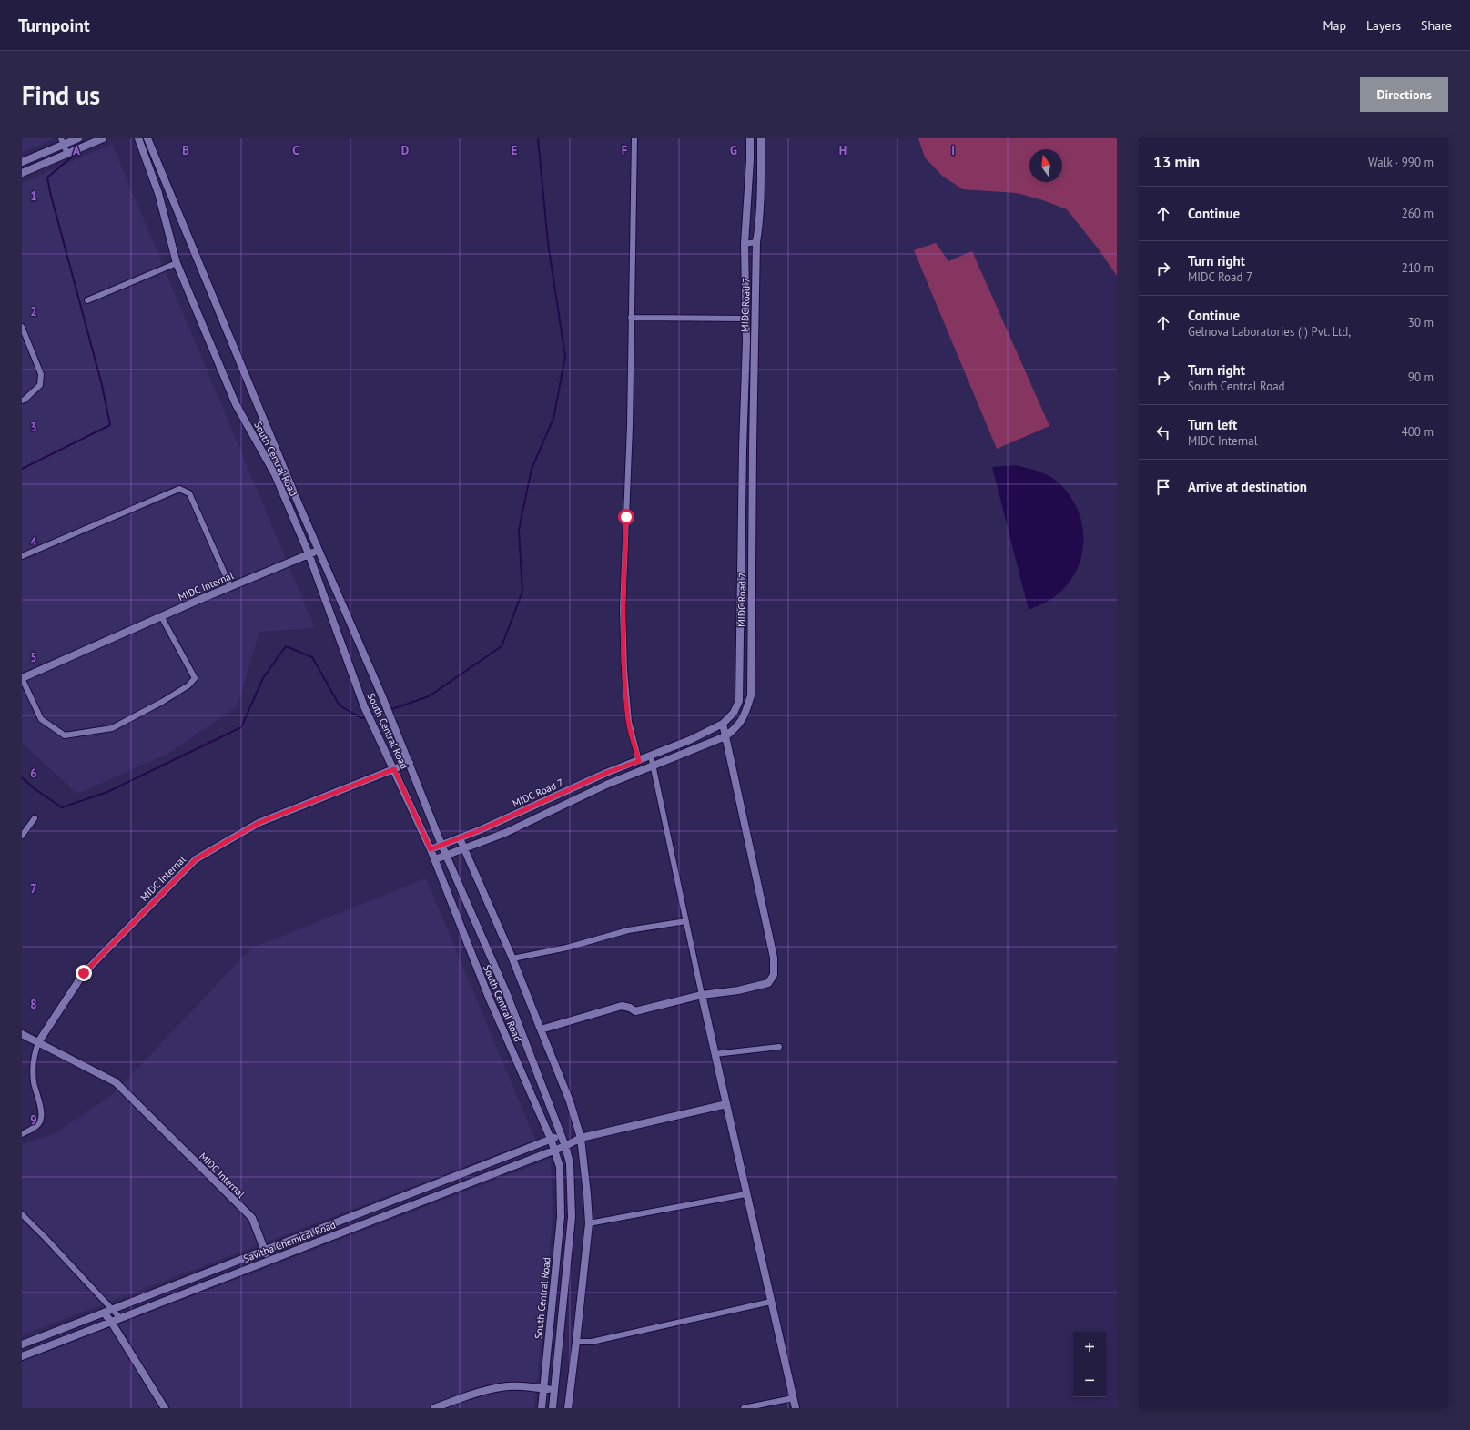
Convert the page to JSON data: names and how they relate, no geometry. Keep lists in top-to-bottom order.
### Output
{
  "streets": {
    "street": [
      "MIDC Road 7",
      "South Central Road",
      "MIDC Internal",
      "Savitha Chemical Road"
    ]
  },
  "crossings": [
    ["MIDC Road 7", "South Central Road"],
    ["South Central Road", "MIDC Internal"],
    ["South Central Road", "Savitha Chemical Road"],
    ["MIDC Internal", "Savitha Chemical Road"]
  ],
  "north": "top",
  "page": {
    "header": "Turnpoint",
    "nav": ["Map", "Layers", "Share"],
    "buttons": "Directions",
    "title": "Find us",
    "heading": ["13 min", "Walk · 990 m"],
    "list": [
      ["Continue", "260 m"],
      ["Turn right", "MIDC Road 7", "210 m"],
      ["Continue", "Gelnova Laboratories (I) Pvt. Ltd,", "30 m"],
      ["Turn right", "South Central Road", "90 m"],
      ["Turn left", "MIDC Internal", "400 m"],
      "Arrive at destination"
    ],
    "map_buttons": ["+", "−"]
  },
  "grid": {
    "columns": [
      "A",
      "B",
      "C",
      "D",
      "E",
      "F",
      "G",
      "H",
      "I"
    ],
    "rows": [
      "1",
      "2",
      "3",
      "4",
      "5",
      "6",
      "7",
      "8",
      "9"
    ]
  }
}
